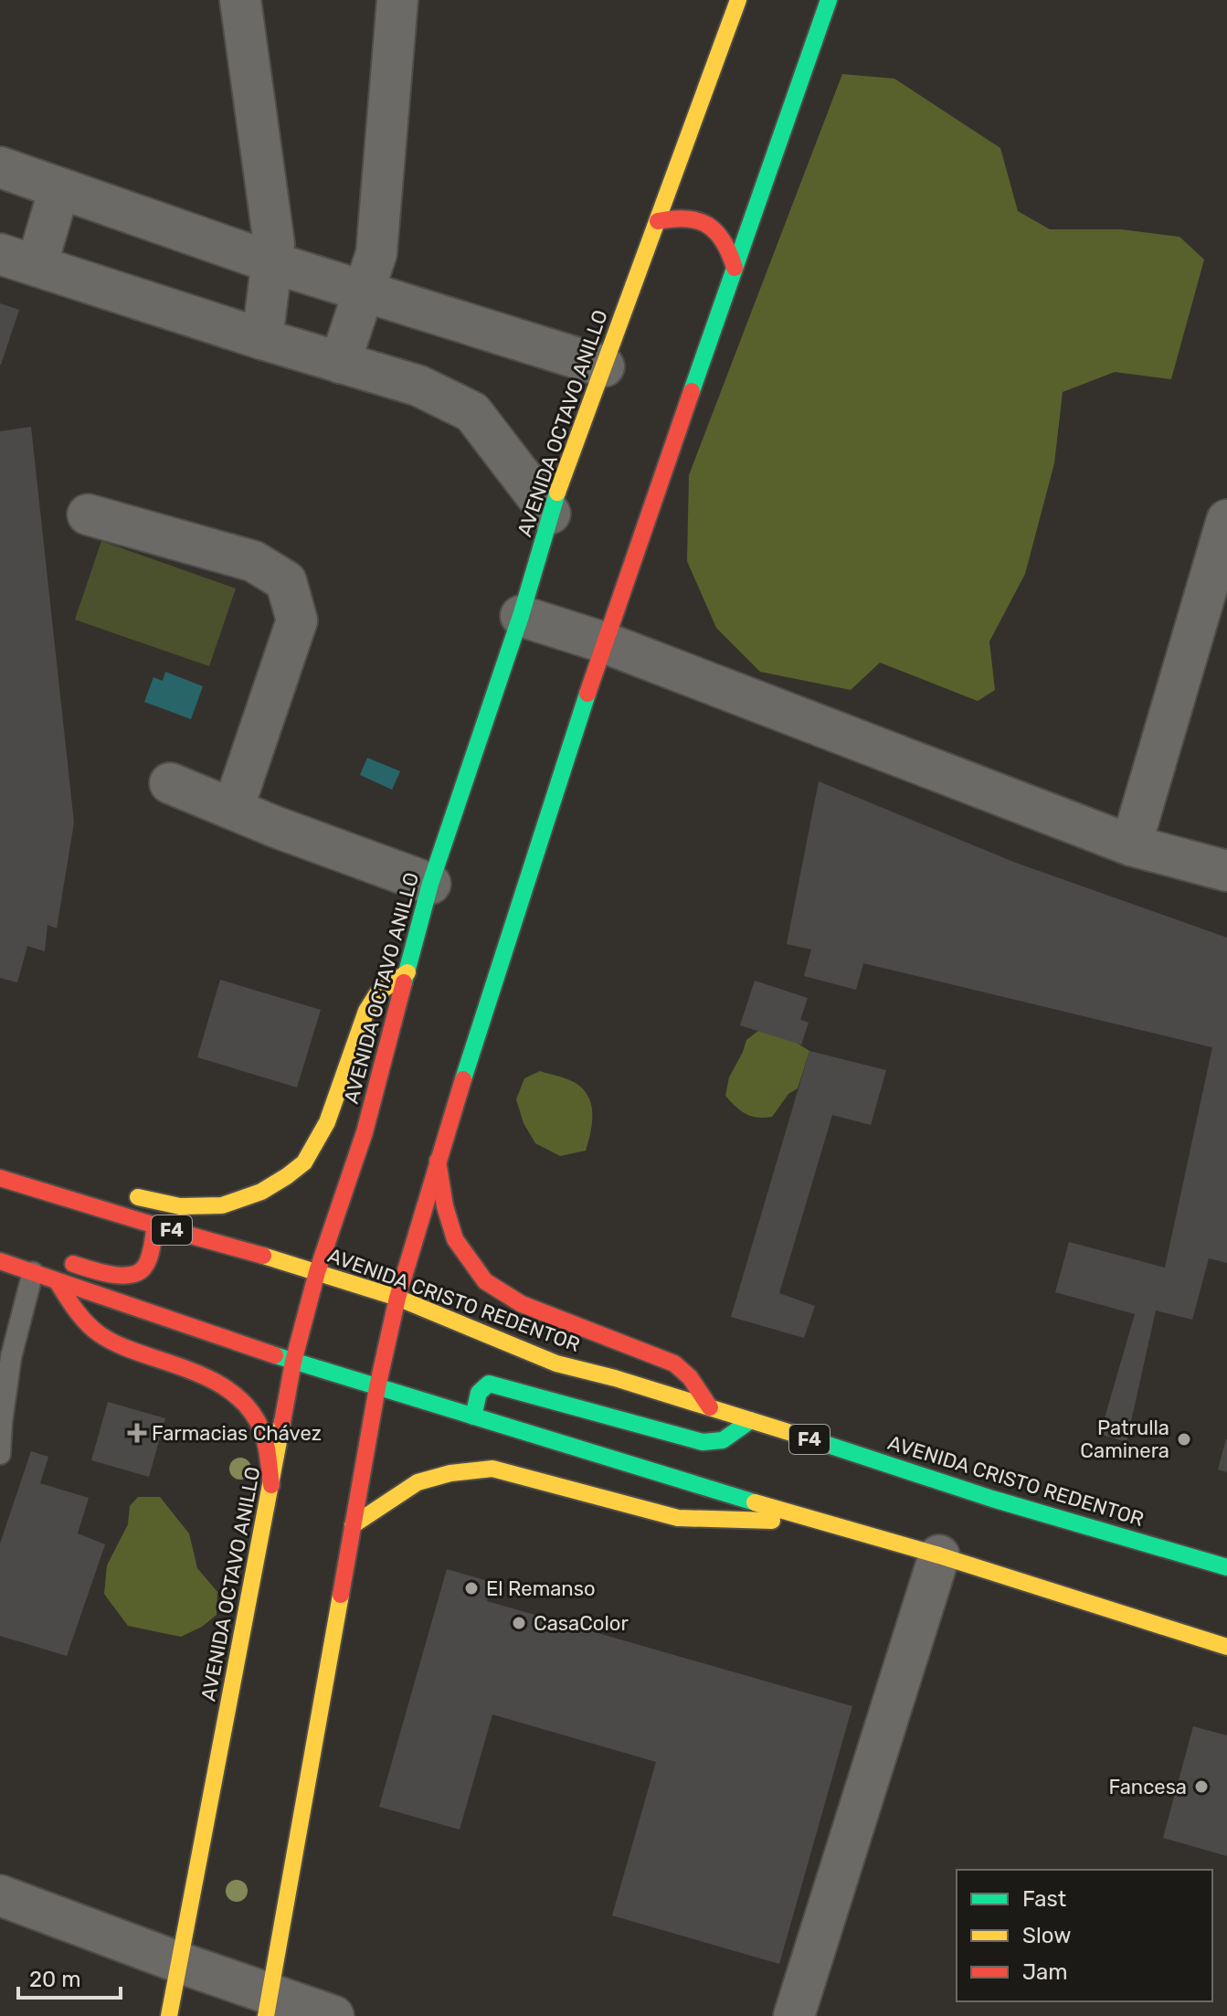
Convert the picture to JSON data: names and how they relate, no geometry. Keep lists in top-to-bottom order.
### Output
{
  "streets": {
    "main road": ["AVENIDA OCTAVO ANILLO", "F4", "AVENIDA CRISTO REDENTOR"]
  },
  "crossings": [
    ["AVENIDA OCTAVO ANILLO", "AVENIDA CRISTO REDENTOR"]
  ],
  "places": {
    "health": ["Farmacias Chávez"],
    "other": [
      "Patrulla Caminera",
      "El Remanso",
      "CasaColor",
      "Fancesa"
    ]
  },
  "legend": ["Fast", "Slow", "Jam"],
  "scale_bar": "20 m"
}
